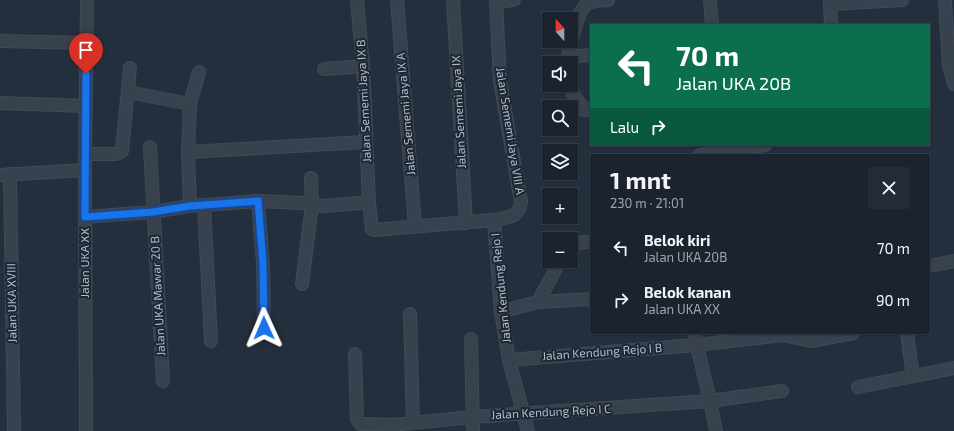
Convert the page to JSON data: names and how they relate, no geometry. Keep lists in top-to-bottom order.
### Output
{
  "streets": {
    "street": [
      "Jalan Sememi Jaya IX B",
      "Jalan Sememi Jaya IX",
      "Jalan Sememi Jaya IX A",
      "Jalan Sememi Jaya VIII A",
      "Jalan UKA XX",
      "Jalan Kendung Rejo I",
      "Jalan UKA Mawar 20 B",
      "Jalan UKA XVIII",
      "Jalan Kendung Rejo I B",
      "Jalan Kendung Rejo I C"
    ]
  },
  "crossings": [
    ["Jalan Sememi Jaya IX B", "Jalan Kendung Rejo I"],
    ["Jalan Sememi Jaya IX", "Jalan Kendung Rejo I"],
    ["Jalan Sememi Jaya IX A", "Jalan Kendung Rejo I"],
    ["Jalan Sememi Jaya VIII A", "Jalan Kendung Rejo I"],
    ["Jalan Kendung Rejo I", "Jalan Kendung Rejo I B"],
    ["Jalan Kendung Rejo I", "Jalan Kendung Rejo I C"]
  ],
  "north": "top",
  "page": {
    "map_buttons": ["+", "−"],
    "turn": ["70 m", "Jalan UKA 20B"],
    "then": "Lalu",
    "heading": ["1 mnt", "230 m · 21:01"],
    "list": [
      {
        "name": "Belok kiri",
        "note": "Jalan UKA 20B",
        "value": "70 m"
      },
      {
        "name": "Belok kanan",
        "note": "Jalan UKA XX",
        "value": "90 m"
      }
    ]
  }
}
